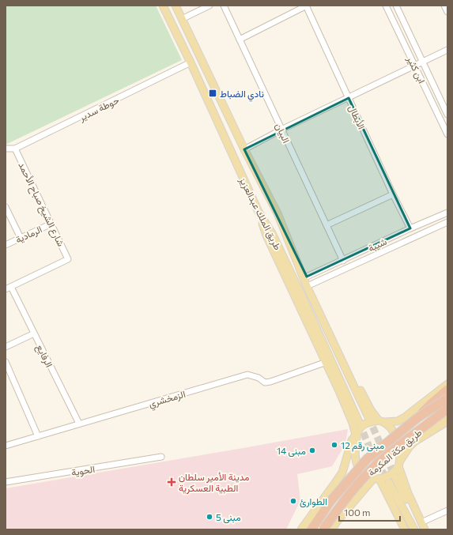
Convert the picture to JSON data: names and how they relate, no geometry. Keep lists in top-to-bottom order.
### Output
{
  "streets": {
    "highway": ["طريق مكة المكرمة"],
    "main road": ["طريق الملك عبدالعزيز"],
    "street": [
      "ابن كثير",
      "حوطة سدير",
      "الأبطال",
      "البيان",
      "شارع الشيخ صباح الأحمد",
      "الرمادية",
      "شيبة",
      "الرفايع",
      "الزمخشري",
      "الحوية"
    ]
  },
  "crossings": [
    ["حوطة سدير", "شارع الشيخ صباح الأحمد"],
    ["حوطة سدير", "طريق الملك عبدالعزيز"],
    ["الأبطال", "شيبة"],
    ["البيان", "شيبة"],
    ["شارع الشيخ صباح الأحمد", "الرمادية"],
    ["شارع الشيخ صباح الأحمد", "الرفايع"],
    ["الرفايع", "الزمخشري"]
  ],
  "places": {
    "transit": ["نادي الضباط"],
    "other": [
      "مبنى رقم 12",
      "مبنى 14",
      "الطوارئ",
      "مبنى 5"
    ],
    "health": ["مدينة الأمير سلطان الطبية العسكرية"]
  },
  "scale_bar": "100 m"
}
